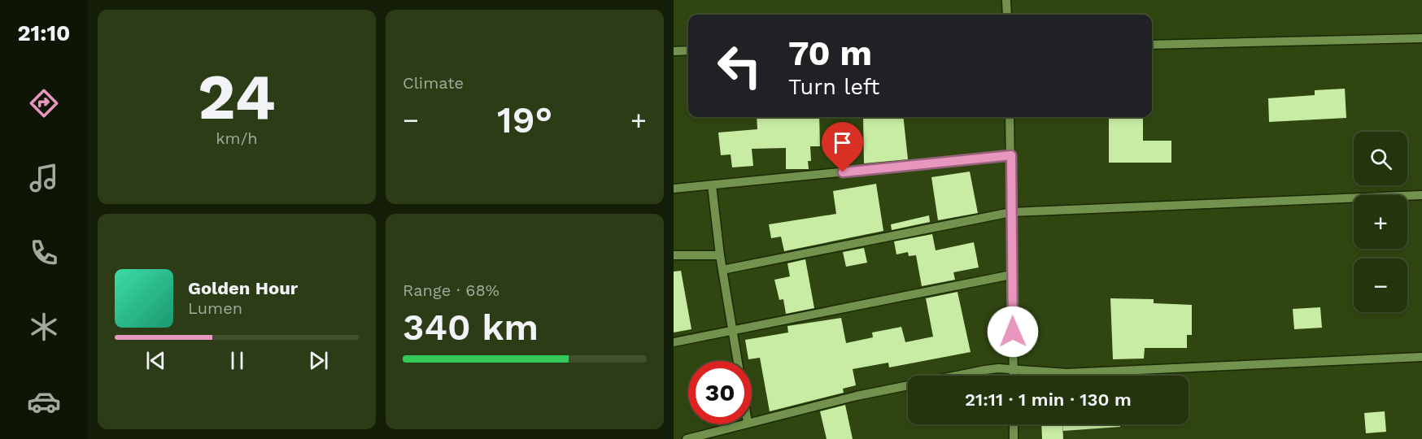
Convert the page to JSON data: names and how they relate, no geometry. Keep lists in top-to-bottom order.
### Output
{
  "page": {
    "tabs": "21:10",
    "tile": [
      ["24", "km/h"],
      "Climate",
      ["Range · 68%", "340 km"]
    ],
    "turn": ["70 m", "Turn left"],
    "heat": ["−", "19°", "+"],
    "map_buttons": ["+", "−"],
    "song": ["Golden Hour", "Lumen"],
    "limit": "30",
    "trip": "21:11 · 1 min · 130 m"
  }
}
